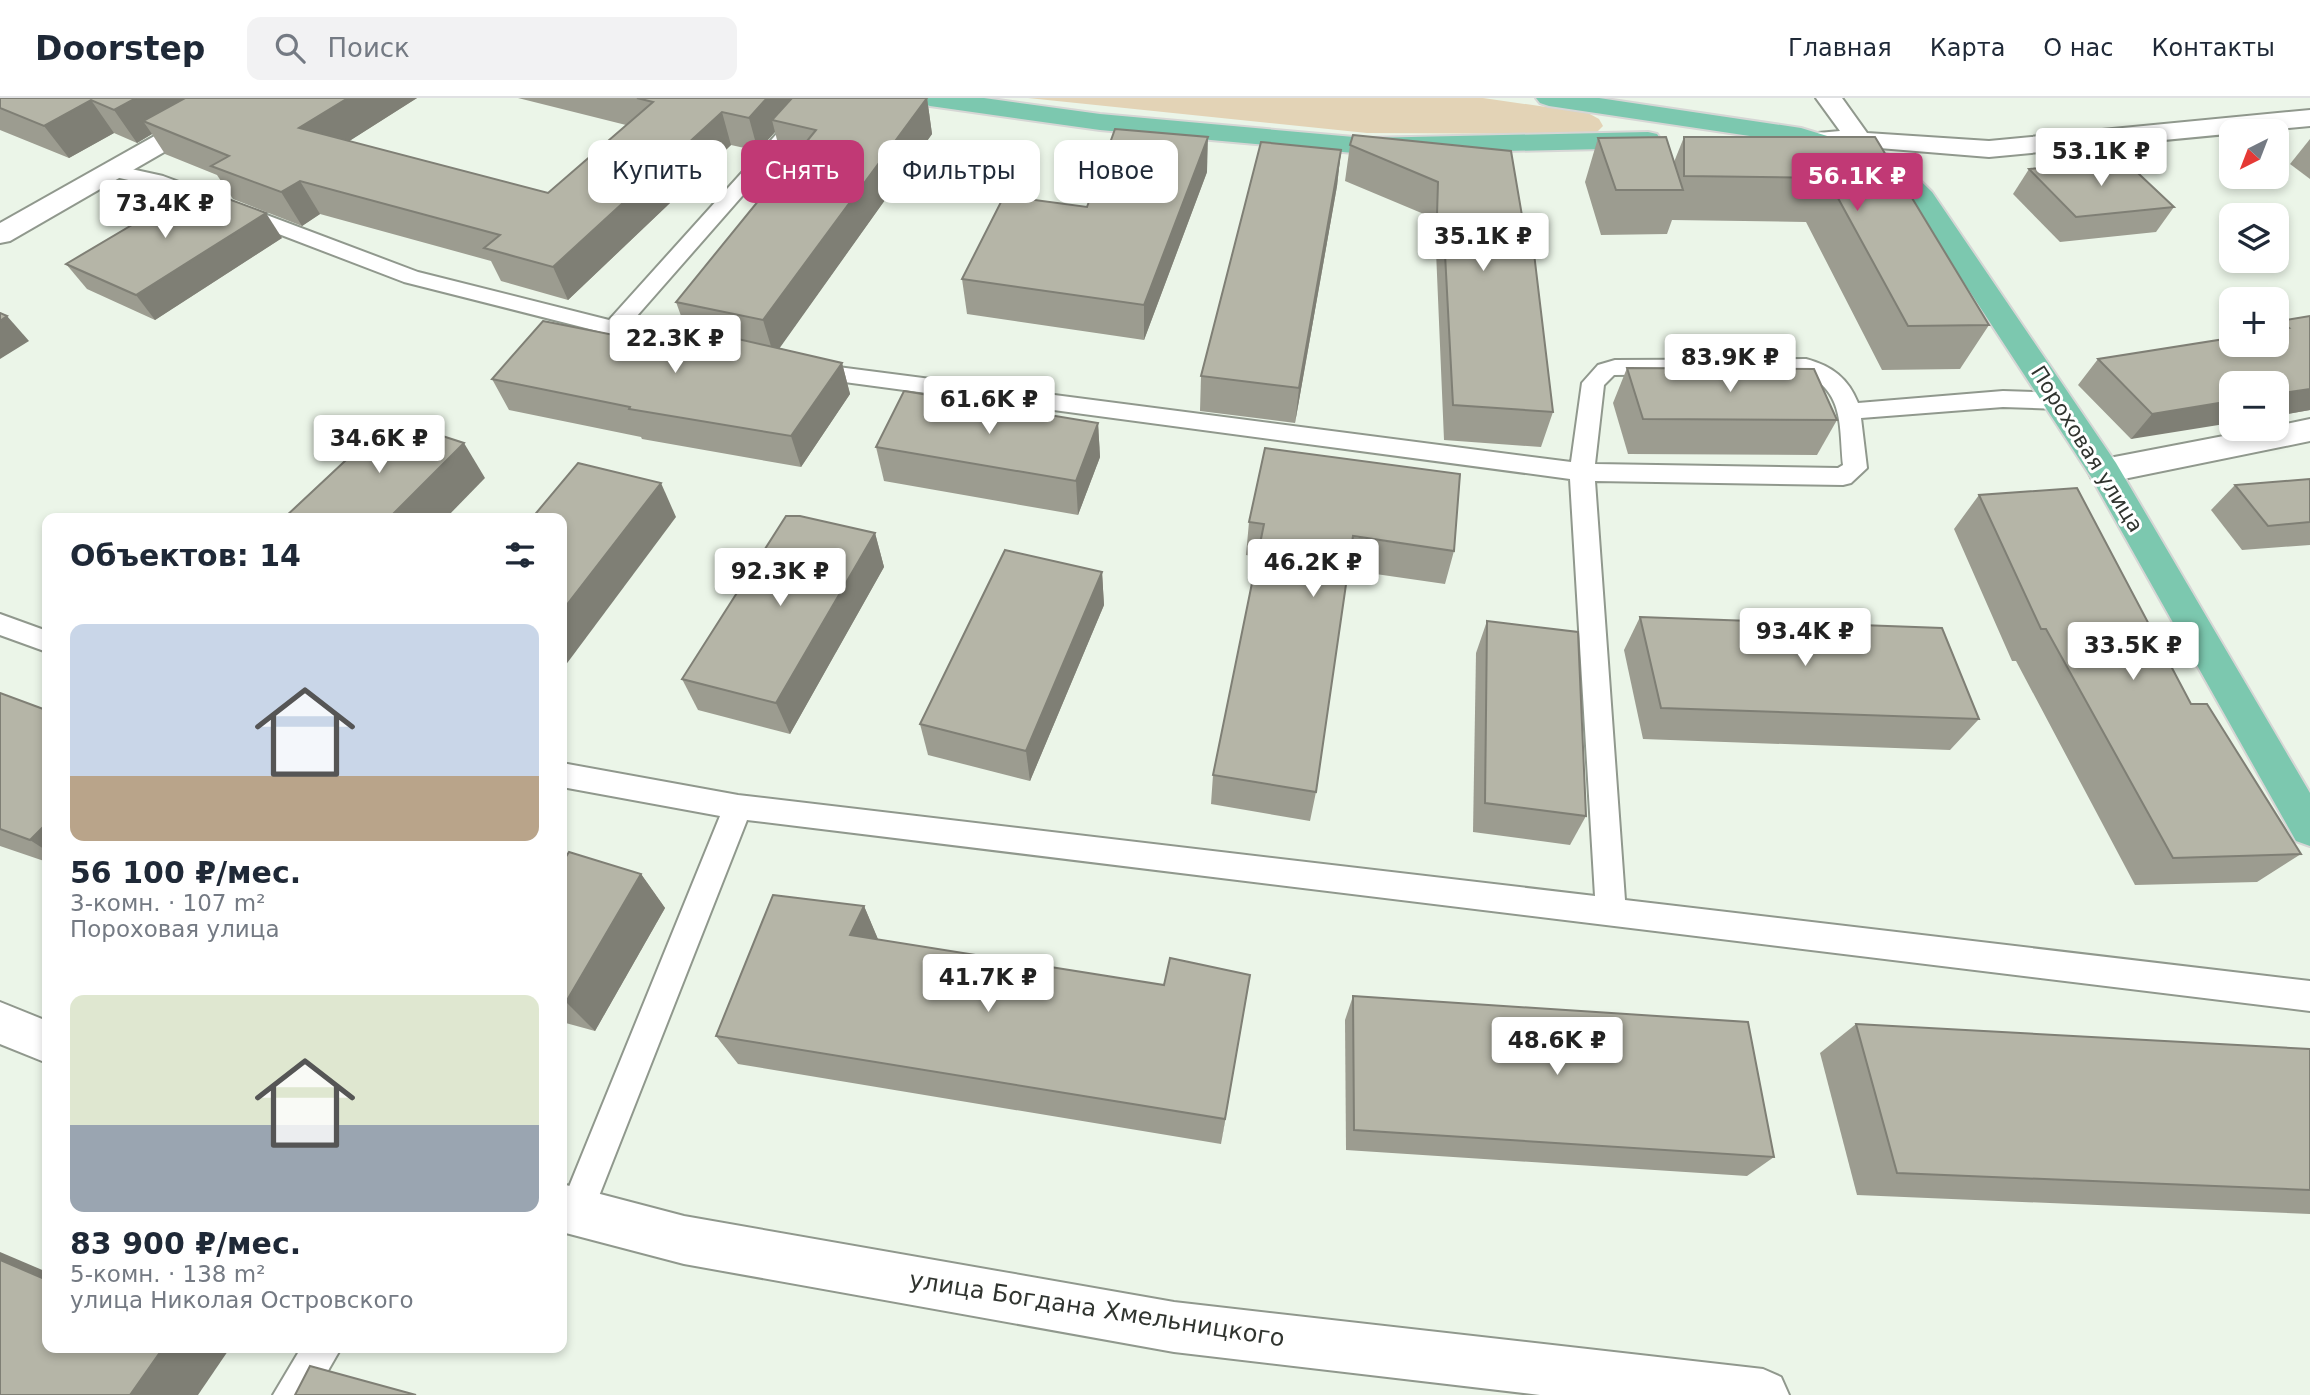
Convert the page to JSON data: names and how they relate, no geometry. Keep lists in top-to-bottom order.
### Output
{
  "streets": {
    "main road": ["Пороховая улица", "улица Богдана Хмельницкого"]
  },
  "north": "bottom left",
  "page": {
    "header": "Doorstep",
    "search": "Поиск",
    "nav": [
      "Главная",
      "Карта",
      "О нас",
      "Контакты"
    ],
    "map_buttons": ["+", "−"],
    "price": [
      "53.1K ₽",
      "56.1K ₽",
      "73.4K ₽",
      "35.1K ₽",
      "22.3K ₽",
      "83.9K ₽",
      "61.6K ₽",
      "34.6K ₽",
      "46.2K ₽",
      "92.3K ₽",
      "93.4K ₽",
      "33.5K ₽",
      "41.7K ₽",
      "48.6K ₽"
    ],
    "chip": [
      "Купить",
      "Снять",
      "Фильтры",
      "Новое"
    ],
    "heading": "Объектов: 14",
    "list": [
      {
        "name": "56 100 ₽/мес.",
        "note": "3-комн. · 107 m² · Пороховая улица"
      },
      {
        "name": "83 900 ₽/мес.",
        "note": "5-комн. · 138 m² · улица Николая Островского"
      }
    ]
  }
}
